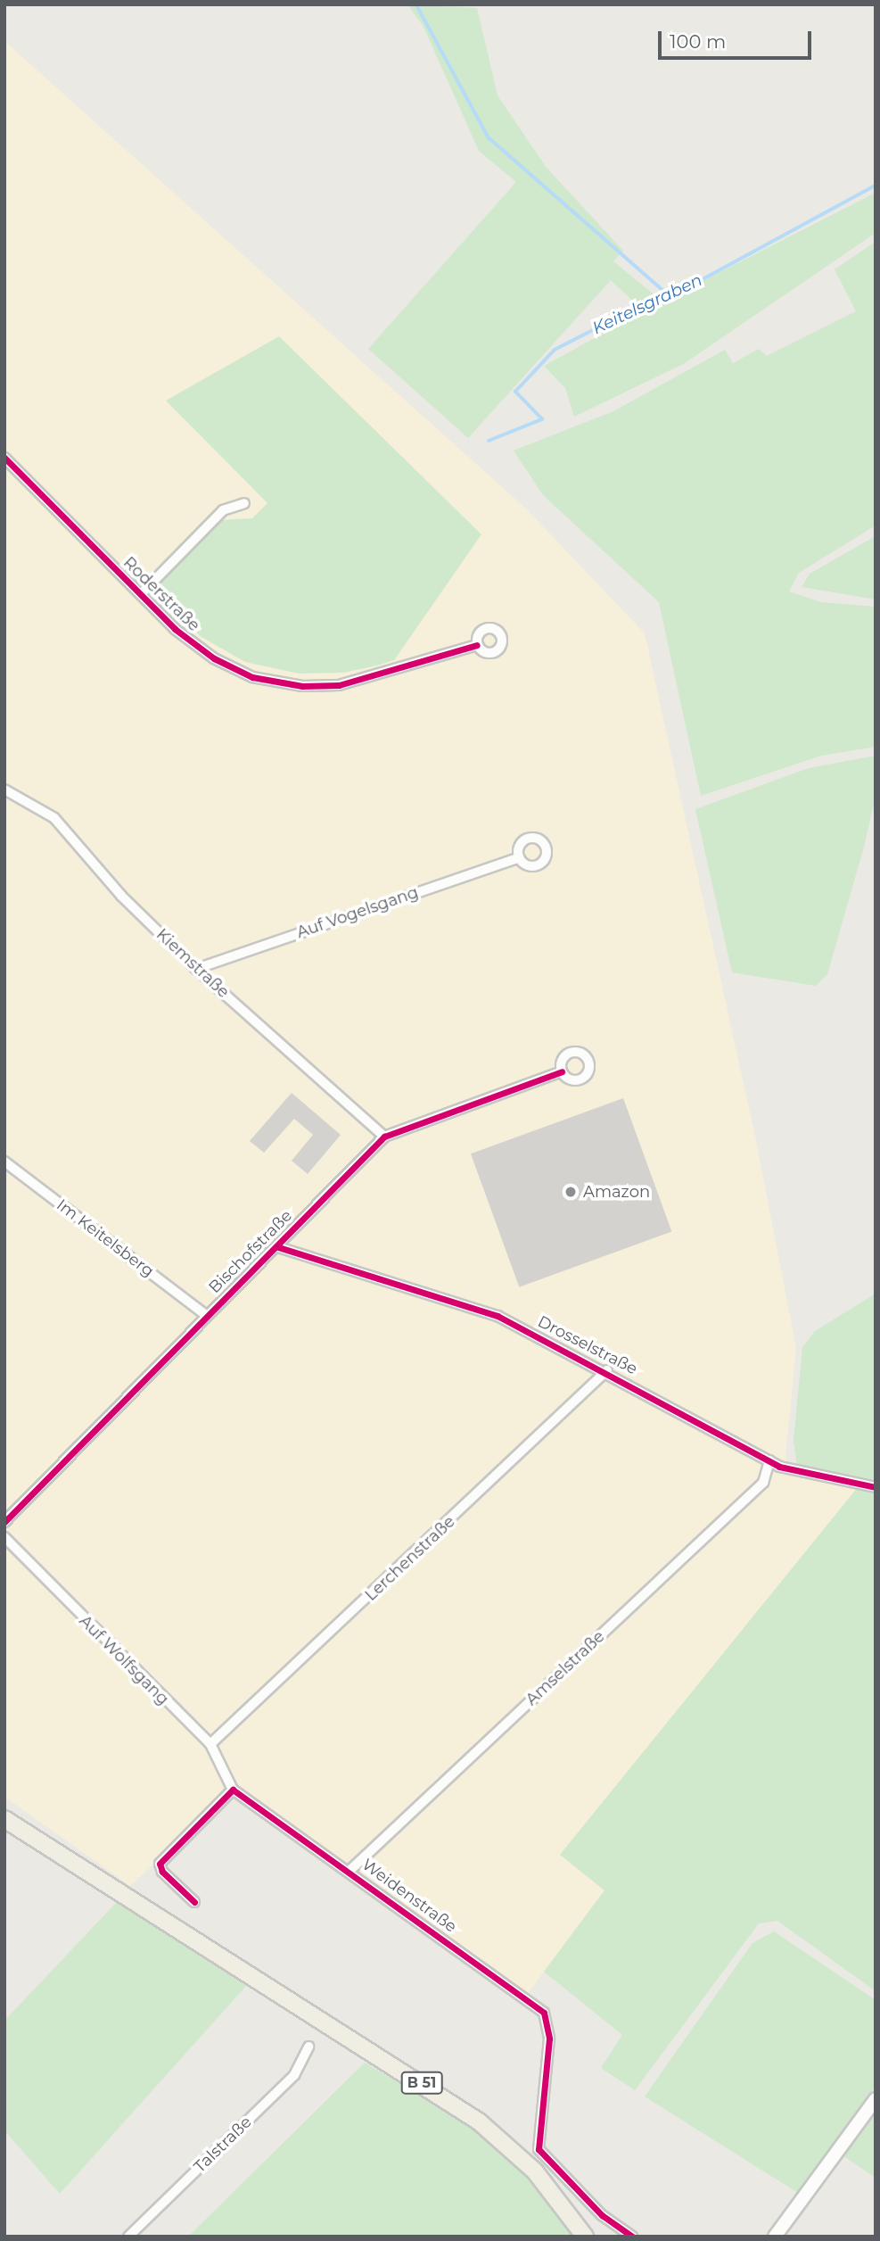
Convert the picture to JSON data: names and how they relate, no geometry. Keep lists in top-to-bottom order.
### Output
{
  "streets": {
    "highway": ["B 51"],
    "street": [
      "Roderstraße",
      "Auf Vogelsgang",
      "Kiemstraße",
      "Im Keitelsberg",
      "Bischofstraße",
      "Drosselstraße",
      "Lerchenstraße",
      "Auf Wolfsgang",
      "Amselstraße",
      "Weidenstraße",
      "Talstraße"
    ]
  },
  "crossings": [
    ["Auf Vogelsgang", "Kiemstraße"],
    ["Kiemstraße", "Bischofstraße"],
    ["Im Keitelsberg", "Bischofstraße"],
    ["Bischofstraße", "Drosselstraße"],
    ["Drosselstraße", "Lerchenstraße"],
    ["Drosselstraße", "Amselstraße"],
    ["Lerchenstraße", "Auf Wolfsgang"],
    ["Auf Wolfsgang", "Weidenstraße"],
    ["Amselstraße", "Weidenstraße"]
  ],
  "water": ["Keitelsgraben"],
  "places": ["Amazon"],
  "scale_bar": "100 m"
}
